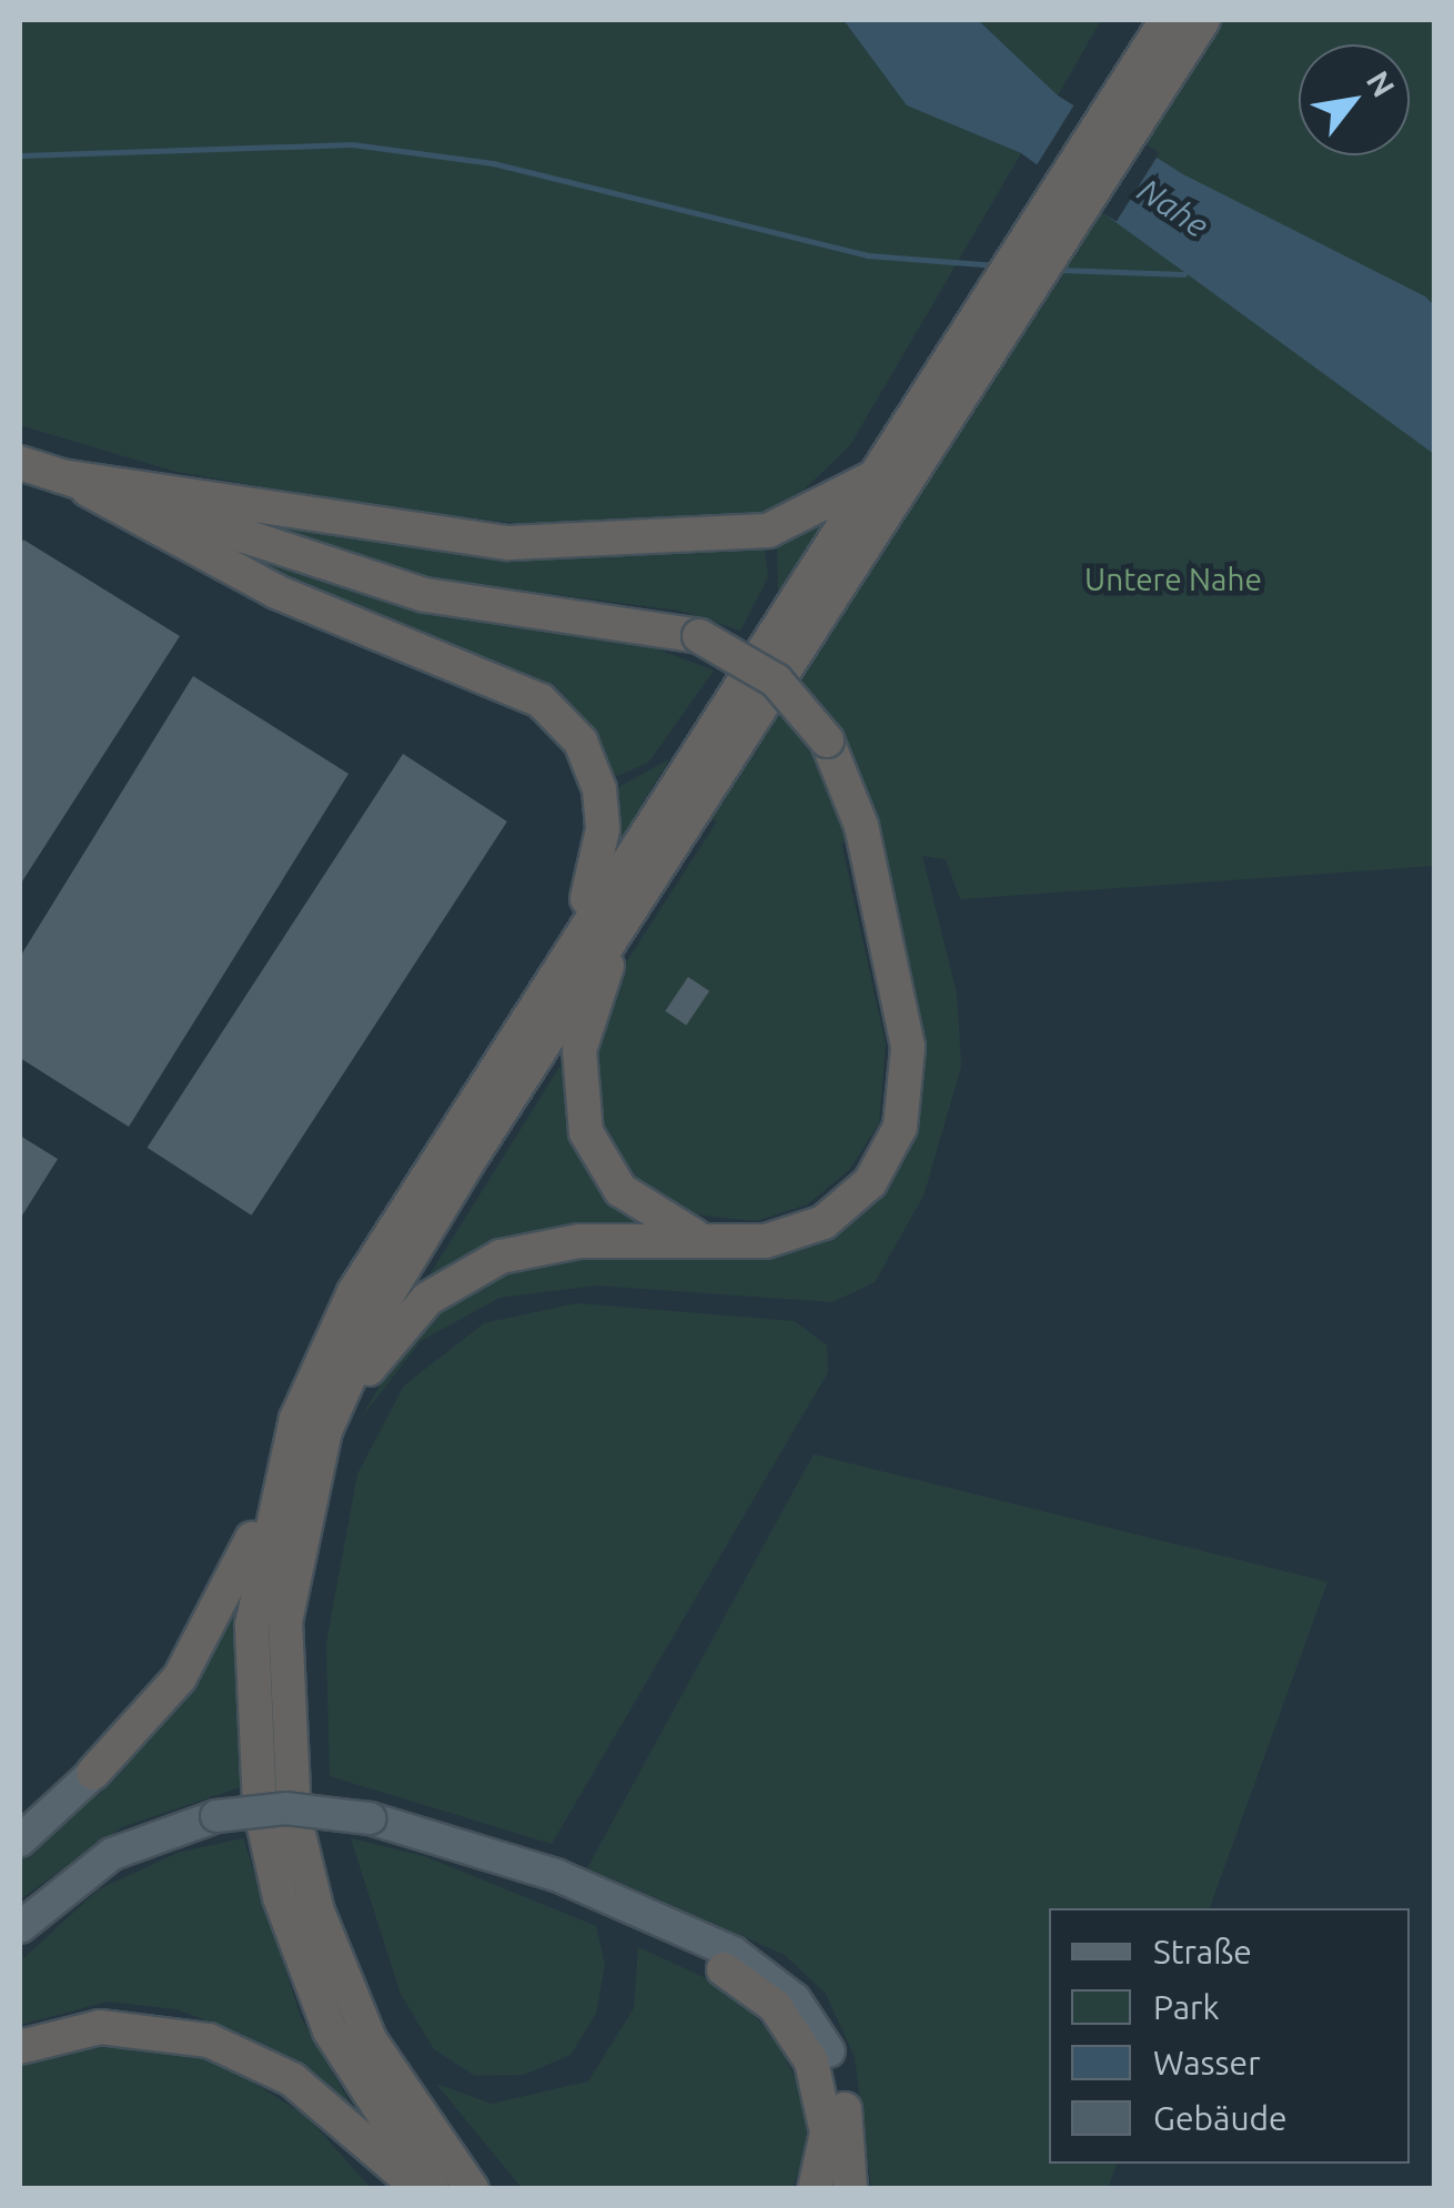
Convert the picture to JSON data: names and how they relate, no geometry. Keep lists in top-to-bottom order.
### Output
{
  "water": ["Nahe"],
  "parks": ["Untere Nahe"],
  "legend": [
    "Straße",
    "Park",
    "Wasser",
    "Gebäude"
  ],
  "north": "top right"
}
